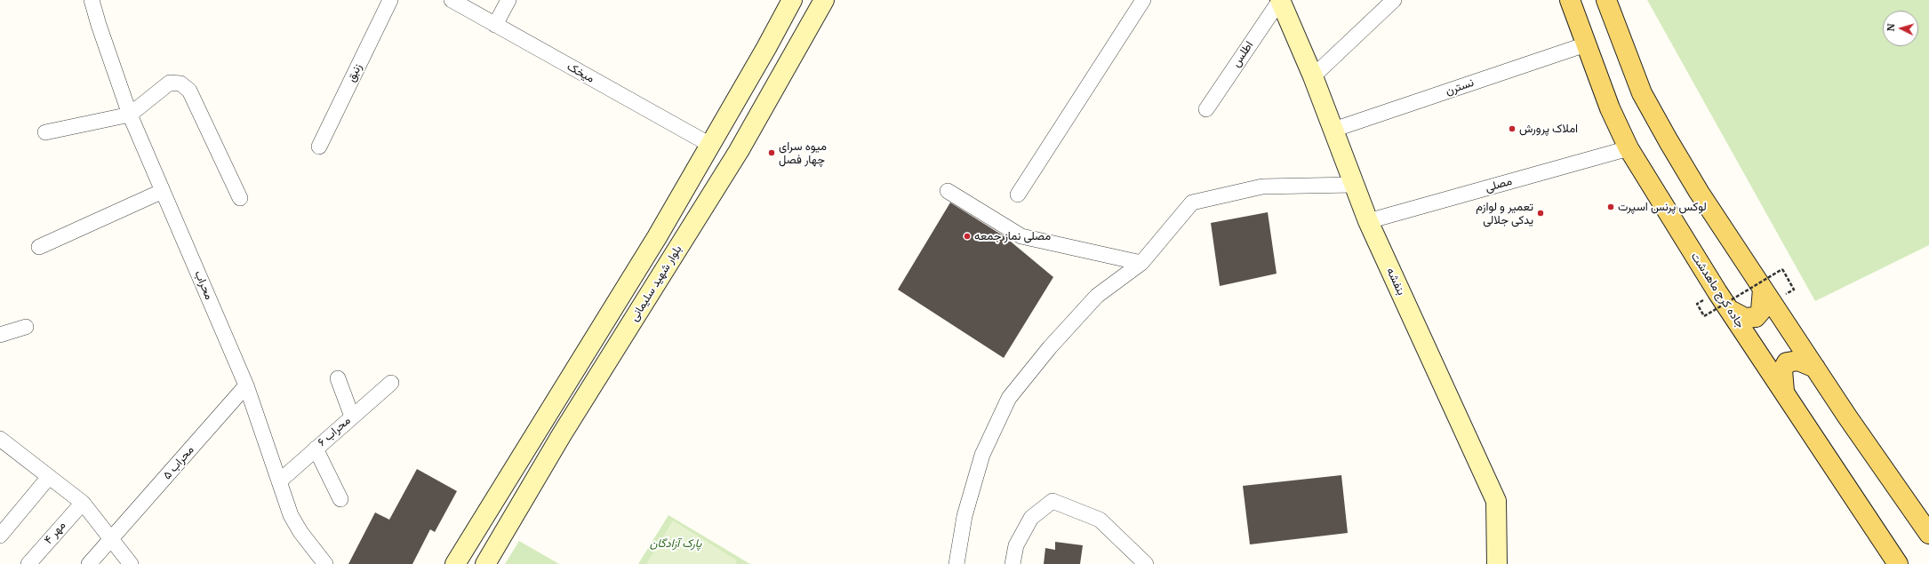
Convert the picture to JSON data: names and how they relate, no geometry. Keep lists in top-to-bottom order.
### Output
{
  "streets": {
    "main road": ["بنفشه", "بلوار شهید سلیمانی", "جاده کرج ماهدشت"],
    "street": [
      "اطلس",
      "زنبق",
      "میخک",
      "نسترن",
      "مصلی",
      "محراب",
      "محراب ۶",
      "محراب ۵",
      "مهر ۴"
    ]
  },
  "crossings": [
    ["اطلس", "بنفشه"],
    ["میخک", "بلوار شهید سلیمانی"],
    ["نسترن", "بنفشه"],
    ["نسترن", "جاده کرج ماهدشت"],
    ["مصلی", "بنفشه"],
    ["مصلی", "جاده کرج ماهدشت"],
    ["محراب", "محراب ۶"],
    ["محراب", "محراب ۵"]
  ],
  "parks": ["پارک آزادگان"],
  "places": [
    "املاک پرورش",
    "میوه سرای چهار فصل",
    "لوکس پرنس اسپرت",
    "تعمیر و لوازم یدکی جلالی",
    "مصلی نماز جمعه"
  ],
  "north": "left"
}
